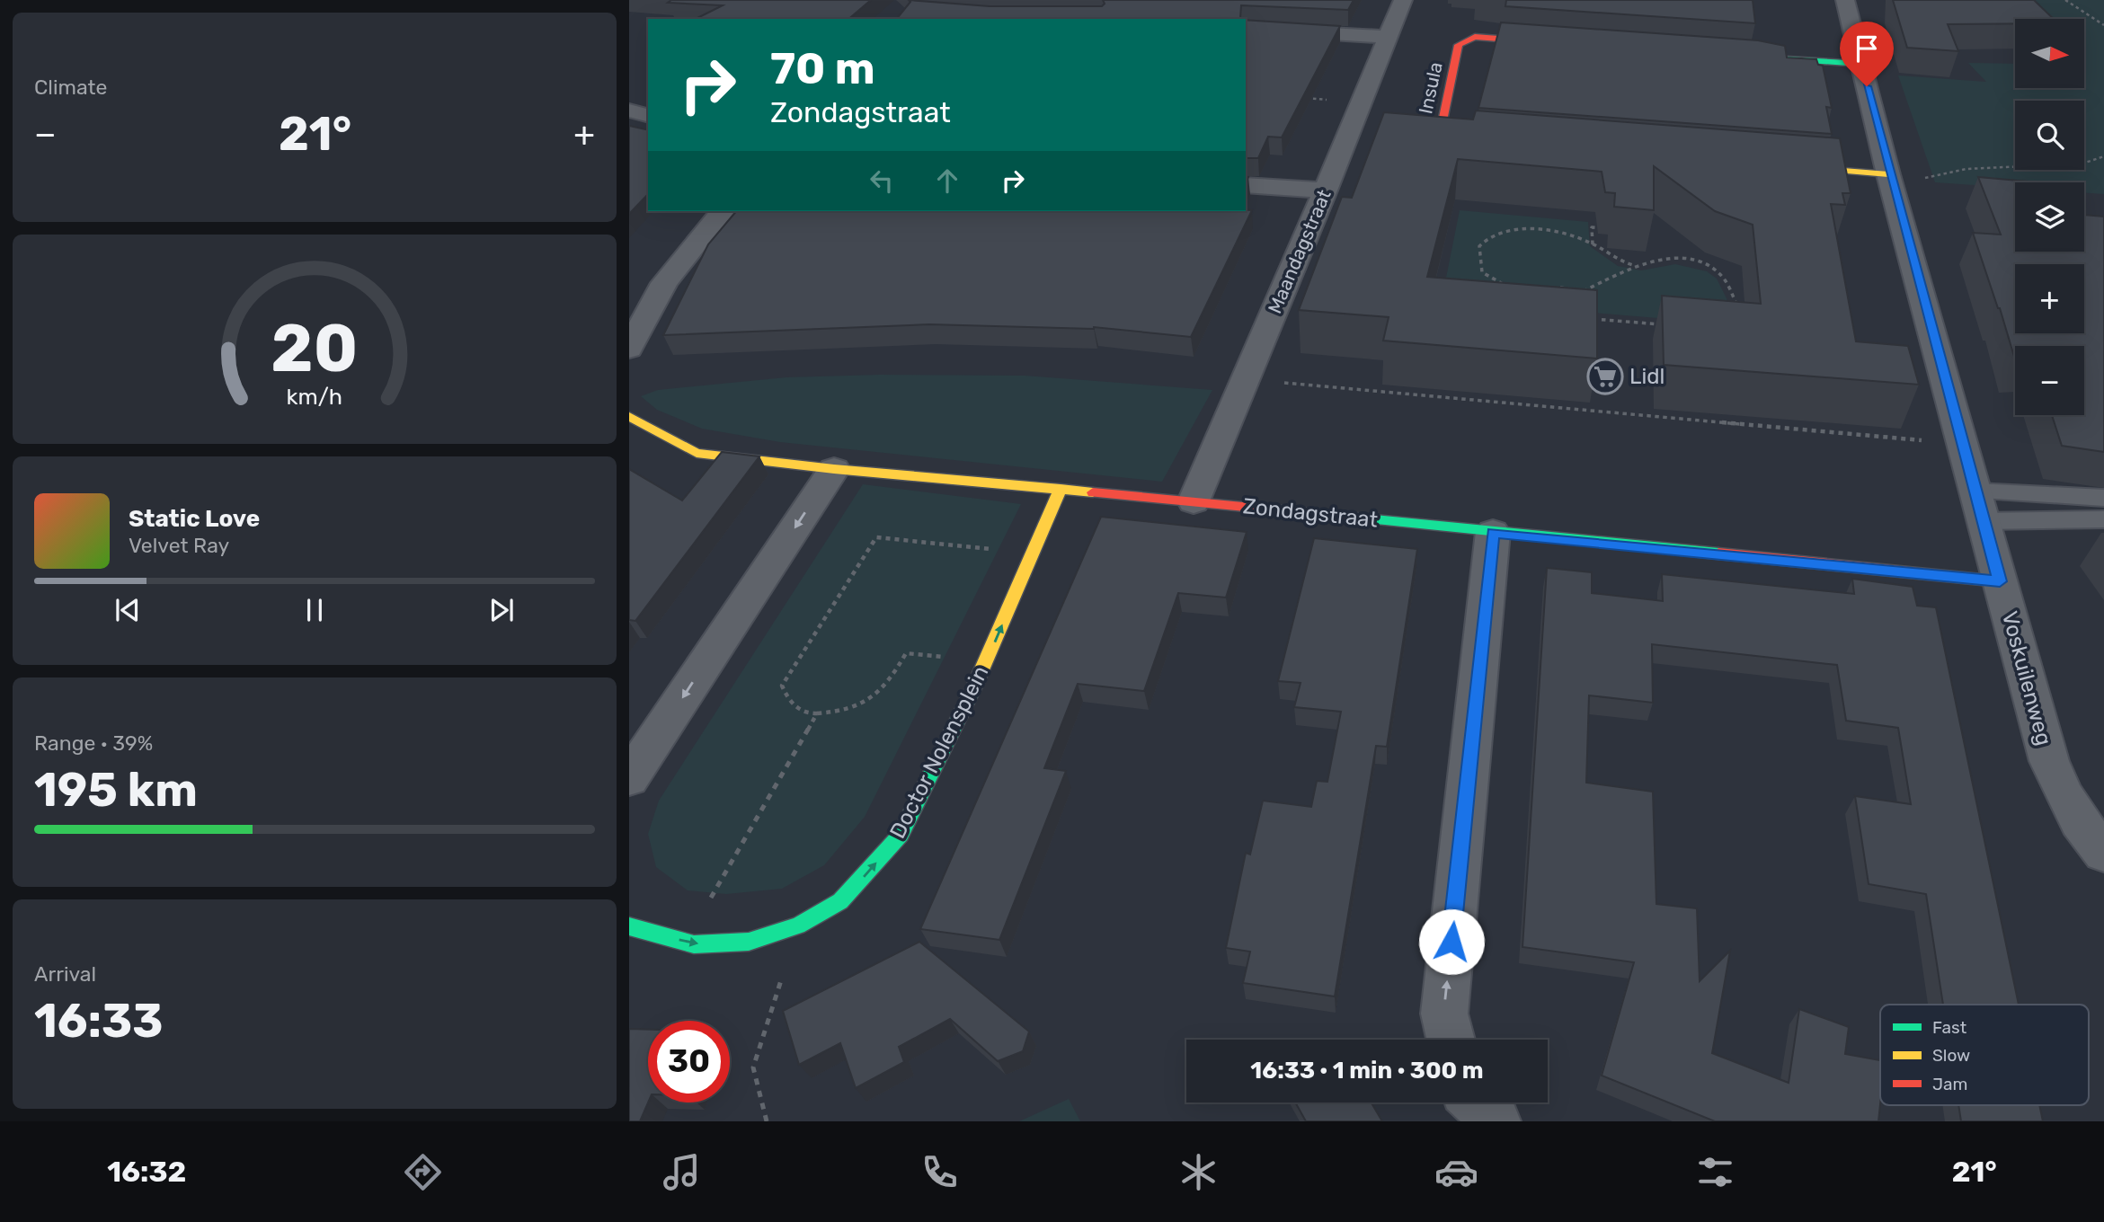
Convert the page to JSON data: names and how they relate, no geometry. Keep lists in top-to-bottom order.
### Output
{
  "streets": {
    "street": [
      "Insula",
      "Maandagstraat",
      "Zondagstraat",
      "Voskuilenweg",
      "Doctor Nolensplein"
    ]
  },
  "crossings": [
    ["Maandagstraat", "Zondagstraat"],
    ["Zondagstraat", "Voskuilenweg"],
    ["Zondagstraat", "Doctor Nolensplein"]
  ],
  "one_way": ["Doctor Nolensplein"],
  "places": {
    "supermarket": ["Lidl"]
  },
  "legend": ["Fast", "Slow", "Jam"],
  "north": "right",
  "page": {
    "tile": [
      "Climate",
      ["Range · 39%", "195 km"],
      ["Arrival", "16:33"]
    ],
    "map_buttons": ["+", "−"],
    "turn": ["70 m", "Zondagstraat"],
    "heat": ["−", "21°", "+"],
    "song": ["Static Love", "Velvet Ray"],
    "limit": "30",
    "trip": "16:33 · 1 min · 300 m",
    "tabs": ["16:32", "21°"],
    "gauge": ["20", "km/h"]
  }
}
